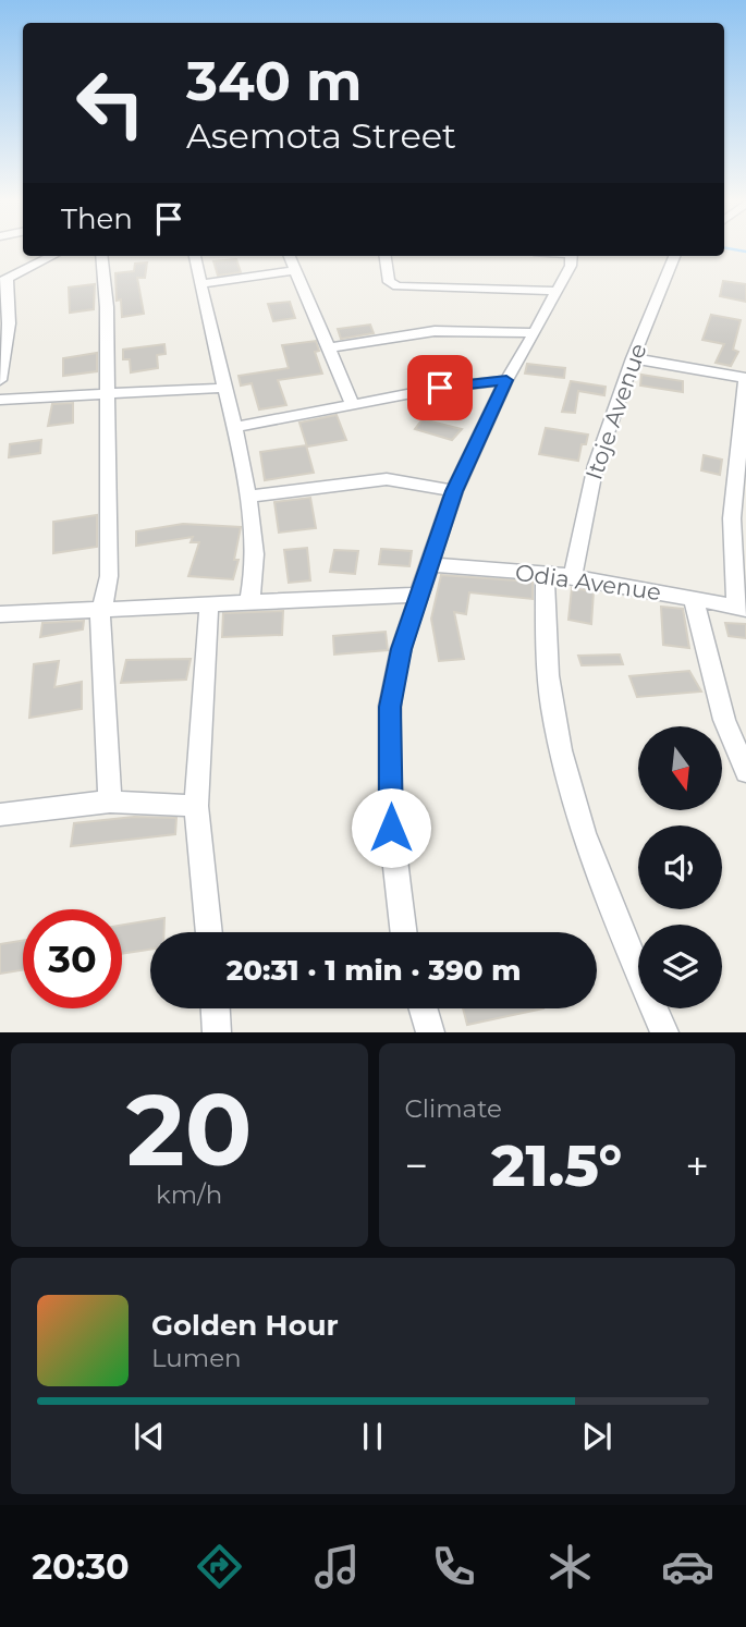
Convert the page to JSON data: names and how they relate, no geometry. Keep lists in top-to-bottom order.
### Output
{
  "streets": {
    "street": ["Itoje Avenue", "Odia Avenue"]
  },
  "crossings": [
    ["Itoje Avenue", "Odia Avenue"]
  ],
  "north": "bottom",
  "page": {
    "turn": ["340 m", "Asemota Street"],
    "then": "Then",
    "limit": "30",
    "trip": "20:31 · 1 min · 390 m",
    "tile": [
      ["20", "km/h"],
      "Climate"
    ],
    "heat": ["−", "21.5°", "+"],
    "song": ["Golden Hour", "Lumen"],
    "tabs": "20:30"
  }
}
